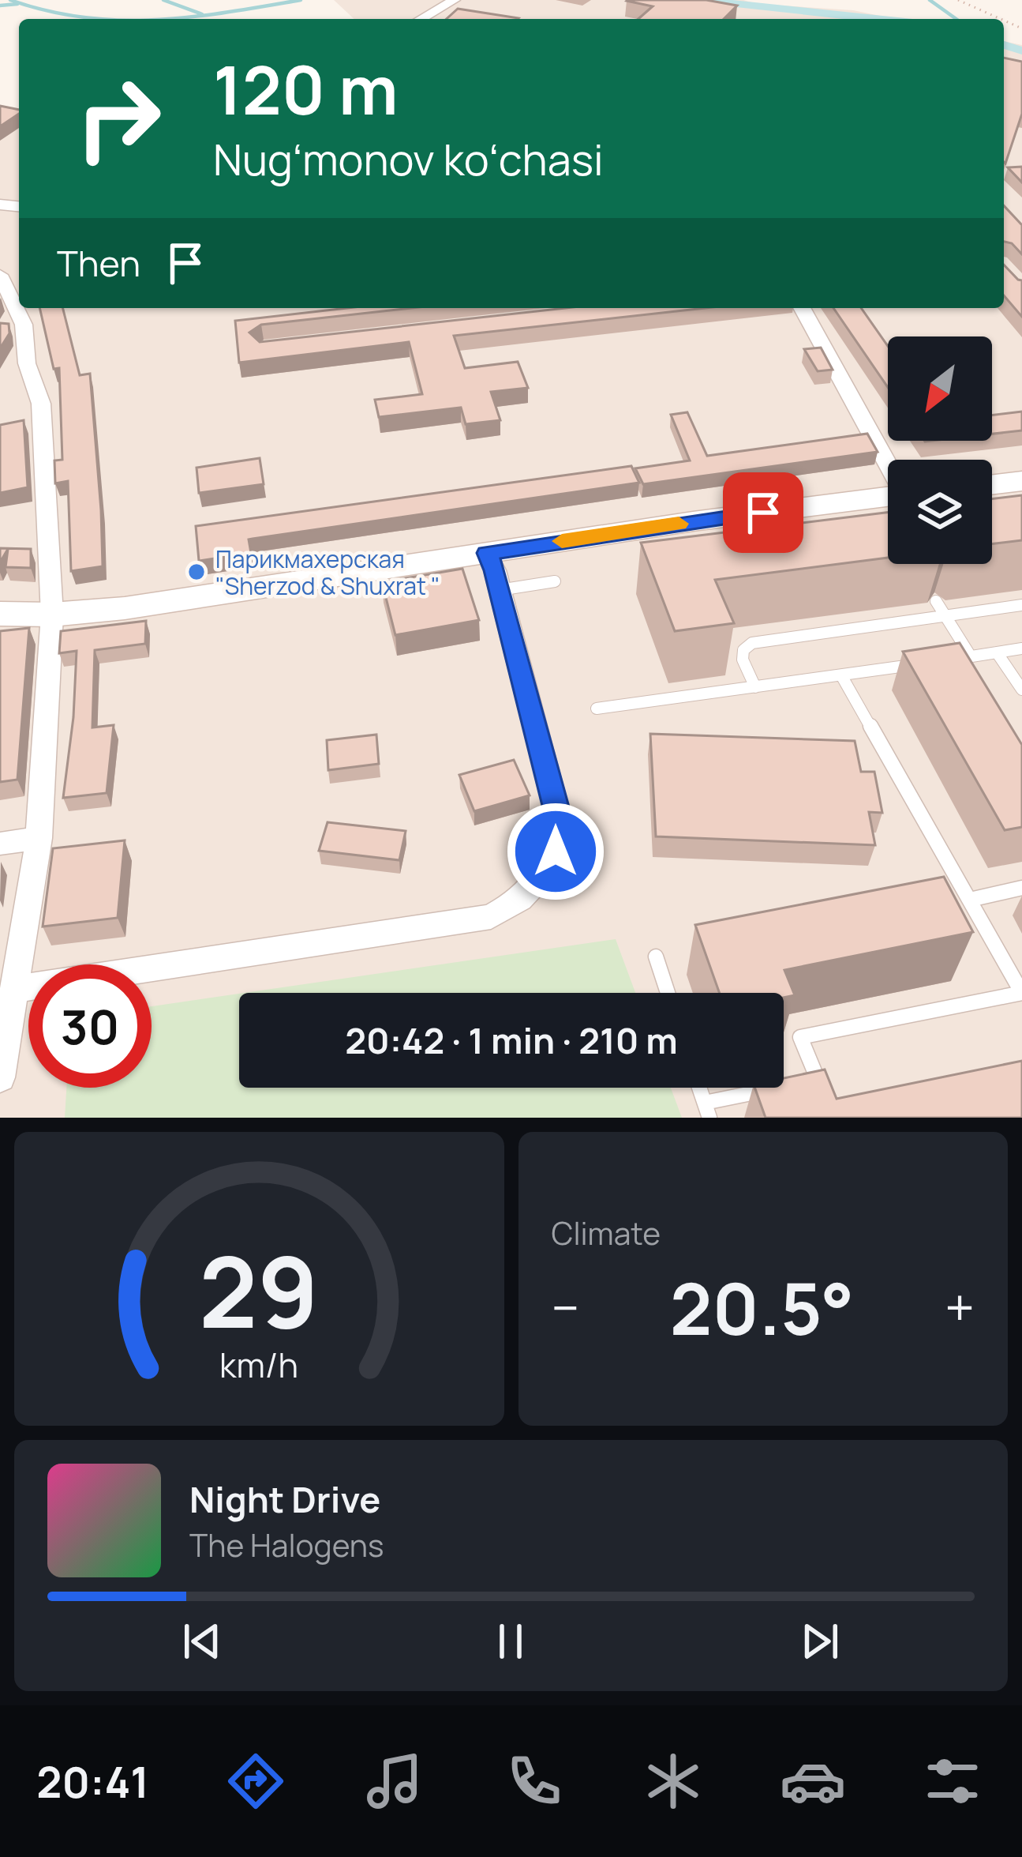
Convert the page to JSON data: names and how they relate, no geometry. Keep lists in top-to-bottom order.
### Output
{
  "places": ["Парикмахерская \"Sherzod & Shuxrat \""],
  "north": "bottom left",
  "page": {
    "turn": ["120 m", "Nugʻmonov koʻchasi"],
    "then": "Then",
    "limit": "30",
    "trip": "20:42 · 1 min · 210 m",
    "tile": "Climate",
    "heat": ["−", "20.5°", "+"],
    "song": ["Night Drive", "The Halogens"],
    "tabs": "20:41",
    "gauge": ["29", "km/h"]
  }
}
